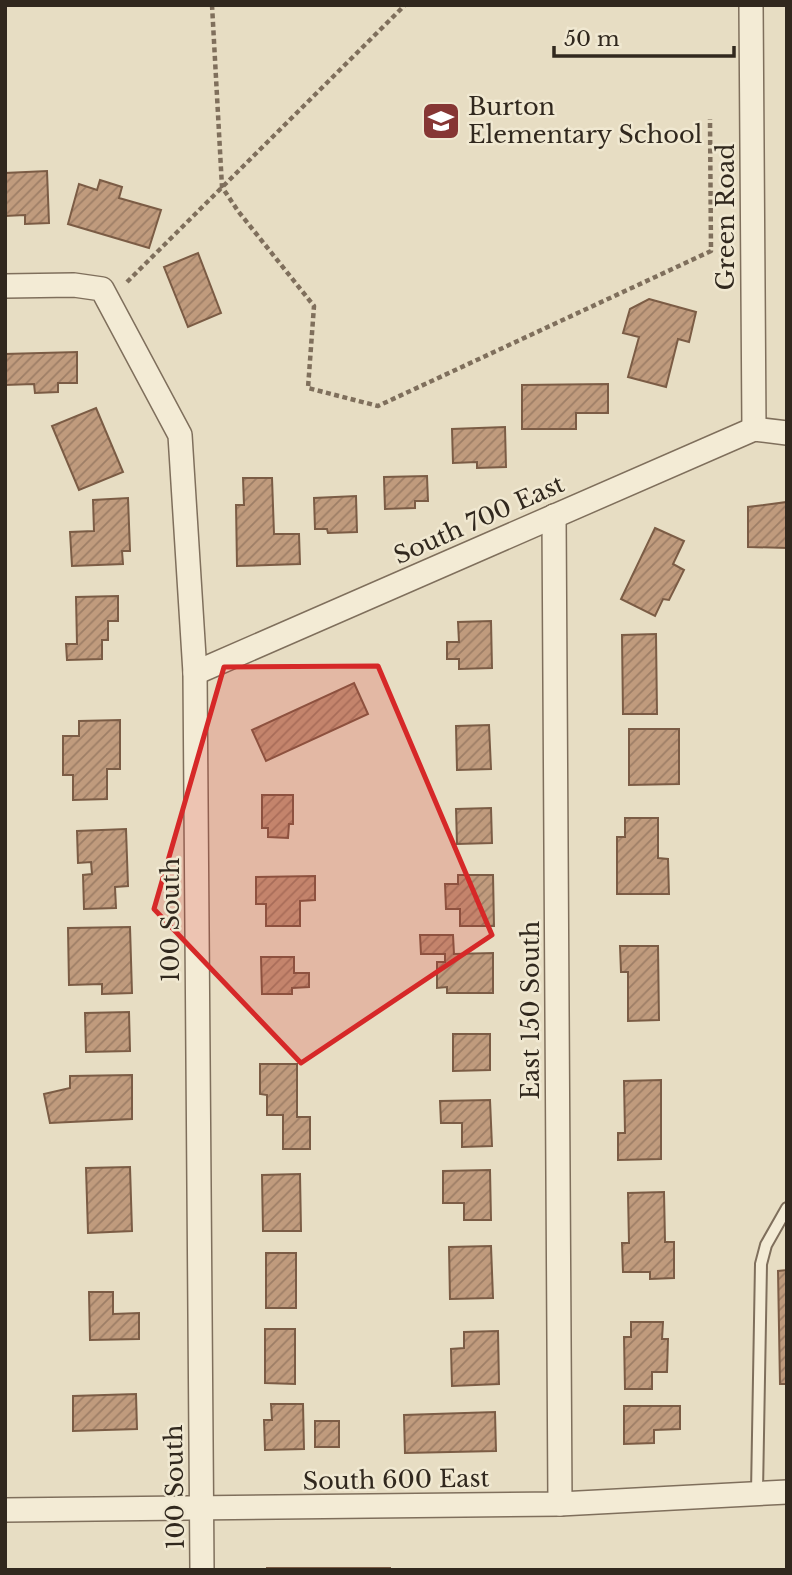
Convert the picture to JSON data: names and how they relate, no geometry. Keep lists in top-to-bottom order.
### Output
{
  "streets": {
    "street": [
      "Green Road",
      "South 700 East",
      "100 South",
      "East 150 South",
      "South 600 East"
    ]
  },
  "crossings": [
    ["Green Road", "South 700 East"],
    ["South 700 East", "100 South"],
    ["South 700 East", "East 150 South"],
    ["100 South", "South 600 East"],
    ["East 150 South", "South 600 East"]
  ],
  "places": {
    "school or university": ["Burton Elementary School"]
  },
  "scale_bar": "50 m"
}
